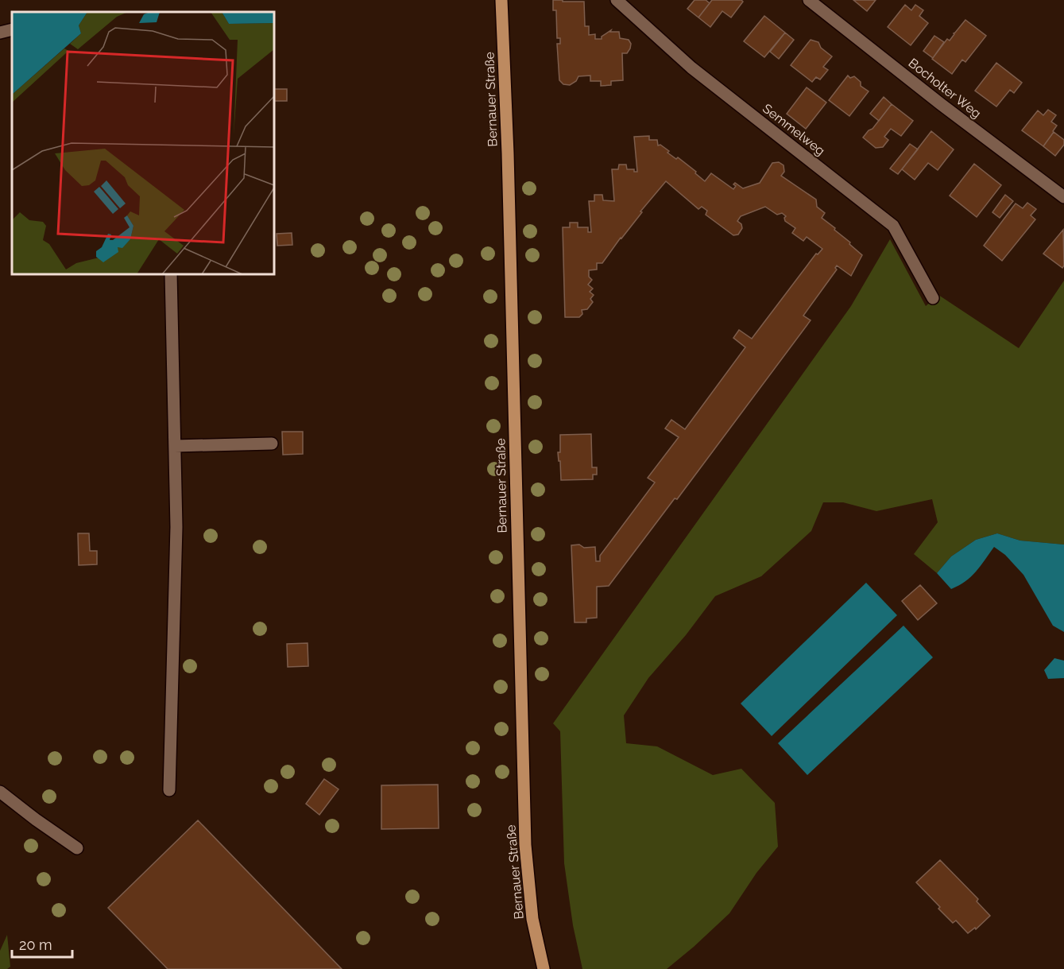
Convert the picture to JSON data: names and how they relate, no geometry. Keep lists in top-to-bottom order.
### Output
{
  "streets": {
    "main road": ["Bernauer Straße"],
    "street": ["Bocholter Weg", "Semmelweg"]
  },
  "scale_bar": "20 m"
}
